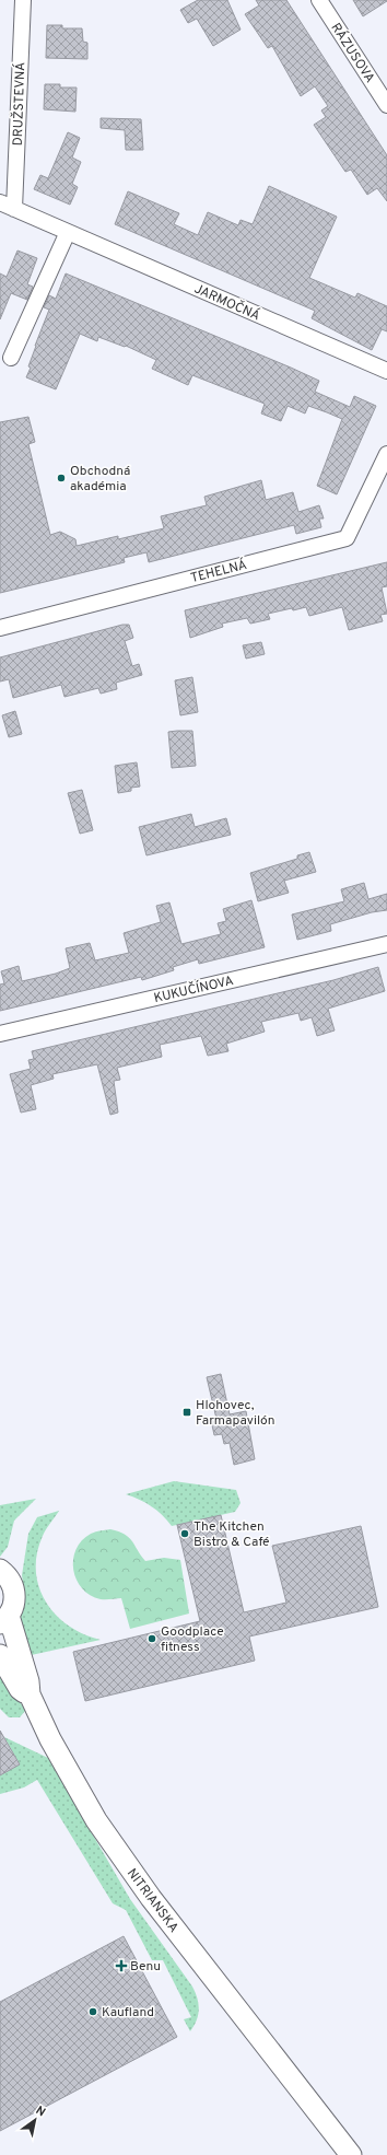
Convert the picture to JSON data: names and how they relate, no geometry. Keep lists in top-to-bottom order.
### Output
{
  "streets": {
    "main road": ["NITRIANSKA"],
    "street": [
      "RÁZUSOVA",
      "DRUŽSTEVNÁ",
      "JARMOČNÁ",
      "TEHELNÁ",
      "KUKUČÍNOVA"
    ]
  },
  "crossings": [
    ["DRUŽSTEVNÁ", "JARMOČNÁ"]
  ],
  "places": {
    "other": [
      "Obchodná akadémia",
      "The Kitchen Bistro & Café",
      "Goodplace fitness",
      "Kaufland"
    ],
    "transit": ["Hlohovec, Farmapavilón"],
    "health": ["Benu"]
  },
  "north": "top right"
}
